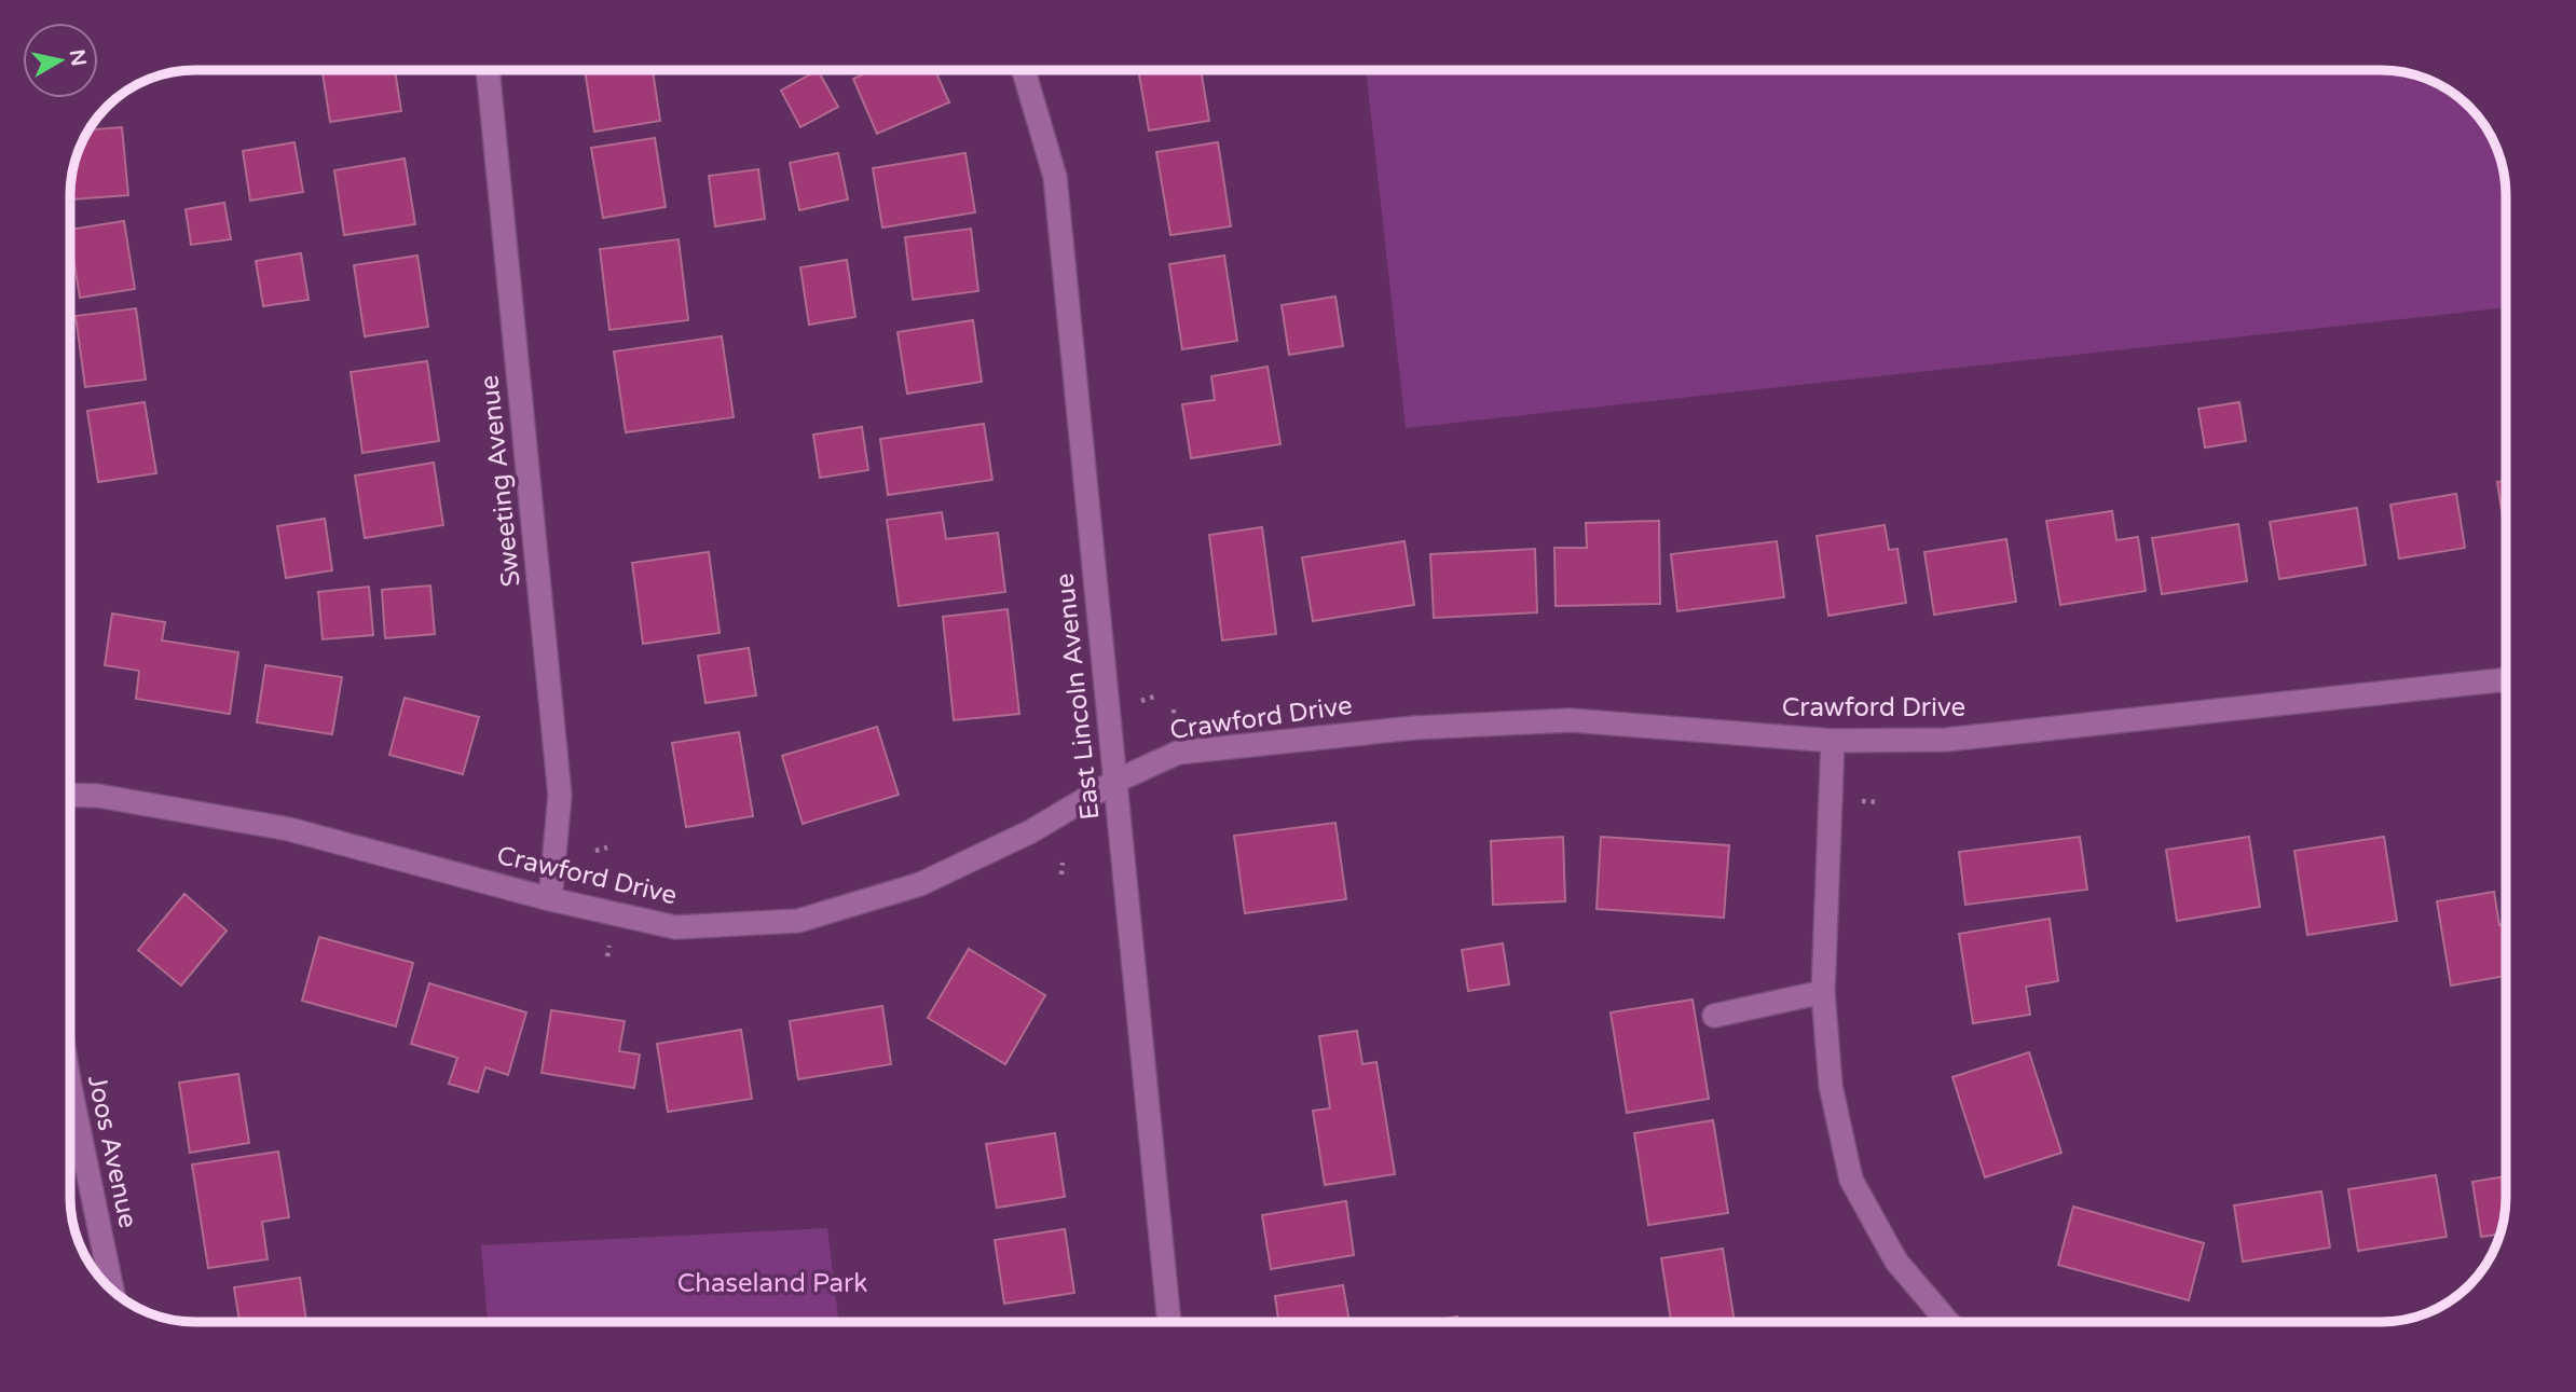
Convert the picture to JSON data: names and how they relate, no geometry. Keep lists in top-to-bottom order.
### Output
{
  "streets": {
    "street": [
      "Sweeting Avenue",
      "East Lincoln Avenue",
      "Crawford Drive",
      "Joos Avenue"
    ]
  },
  "crossings": [
    ["Sweeting Avenue", "Crawford Drive"],
    ["East Lincoln Avenue", "Crawford Drive"]
  ],
  "parks": ["Chaseland Park"],
  "north": "right"
}
